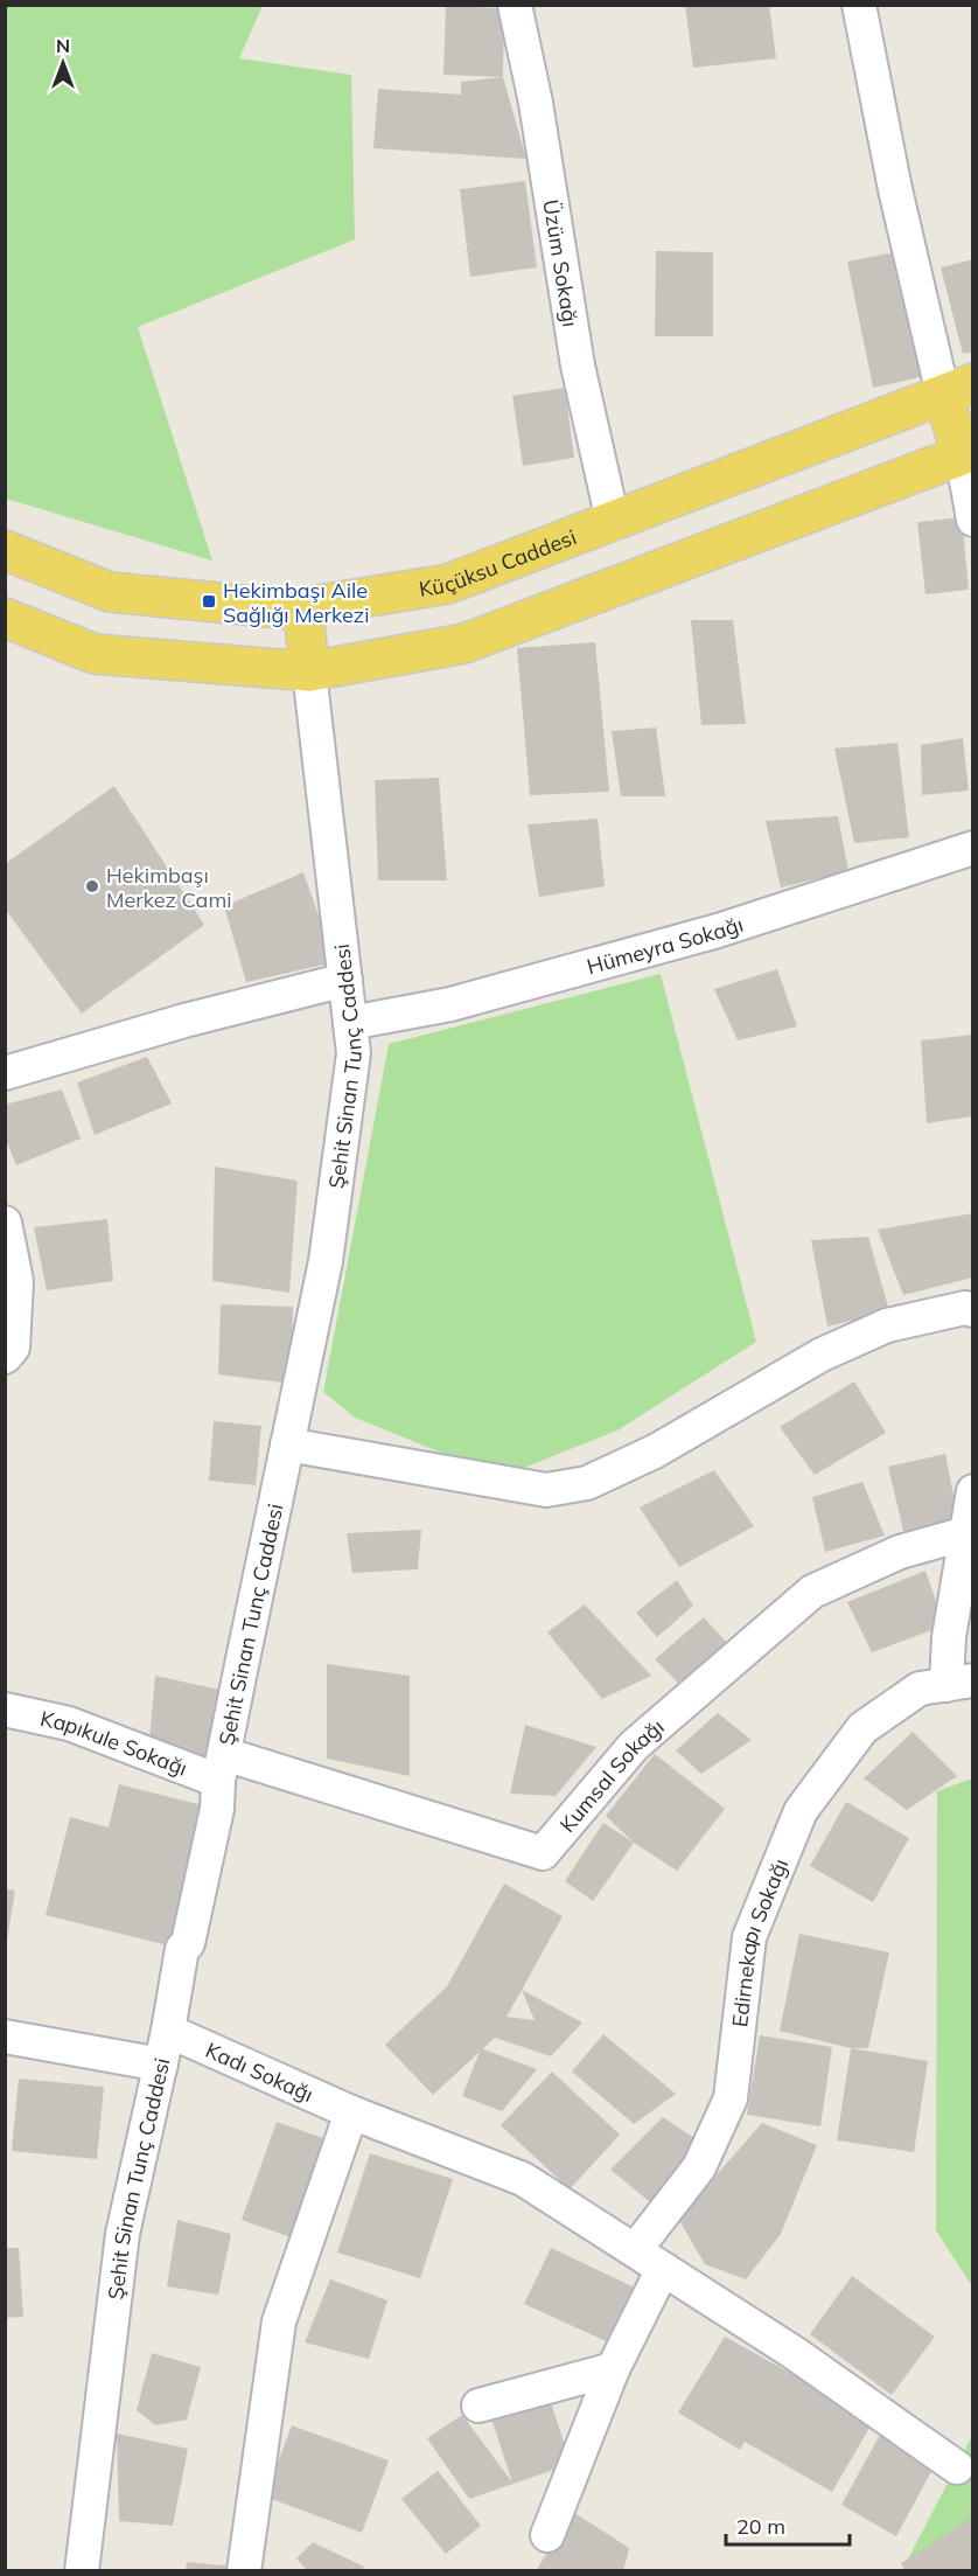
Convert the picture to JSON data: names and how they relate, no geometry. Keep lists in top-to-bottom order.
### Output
{
  "streets": {
    "main road": ["Küçüksu Caddesi"],
    "street": [
      "Üzüm Sokağı",
      "Hümeyra Sokağı",
      "Şehit Sinan Tunç Caddesi",
      "Kapıkule Sokağı",
      "Kumsal Sokağı",
      "Edirnekapı Sokağı",
      "Kadı Sokağı"
    ]
  },
  "crossings": [
    ["Üzüm Sokağı", "Küçüksu Caddesi"],
    ["Hümeyra Sokağı", "Şehit Sinan Tunç Caddesi"],
    ["Şehit Sinan Tunç Caddesi", "Kapıkule Sokağı"],
    ["Şehit Sinan Tunç Caddesi", "Kumsal Sokağı"],
    ["Şehit Sinan Tunç Caddesi", "Kadı Sokağı"],
    ["Kapıkule Sokağı", "Kumsal Sokağı"],
    ["Kumsal Sokağı", "Edirnekapı Sokağı"],
    ["Edirnekapı Sokağı", "Kadı Sokağı"]
  ],
  "places": {
    "transit": ["Hekimbaşı Aile Sağlığı Merkezi"],
    "other": ["Hekimbaşı Merkez Cami"]
  },
  "scale_bar": "20 m",
  "north": "top"
}
